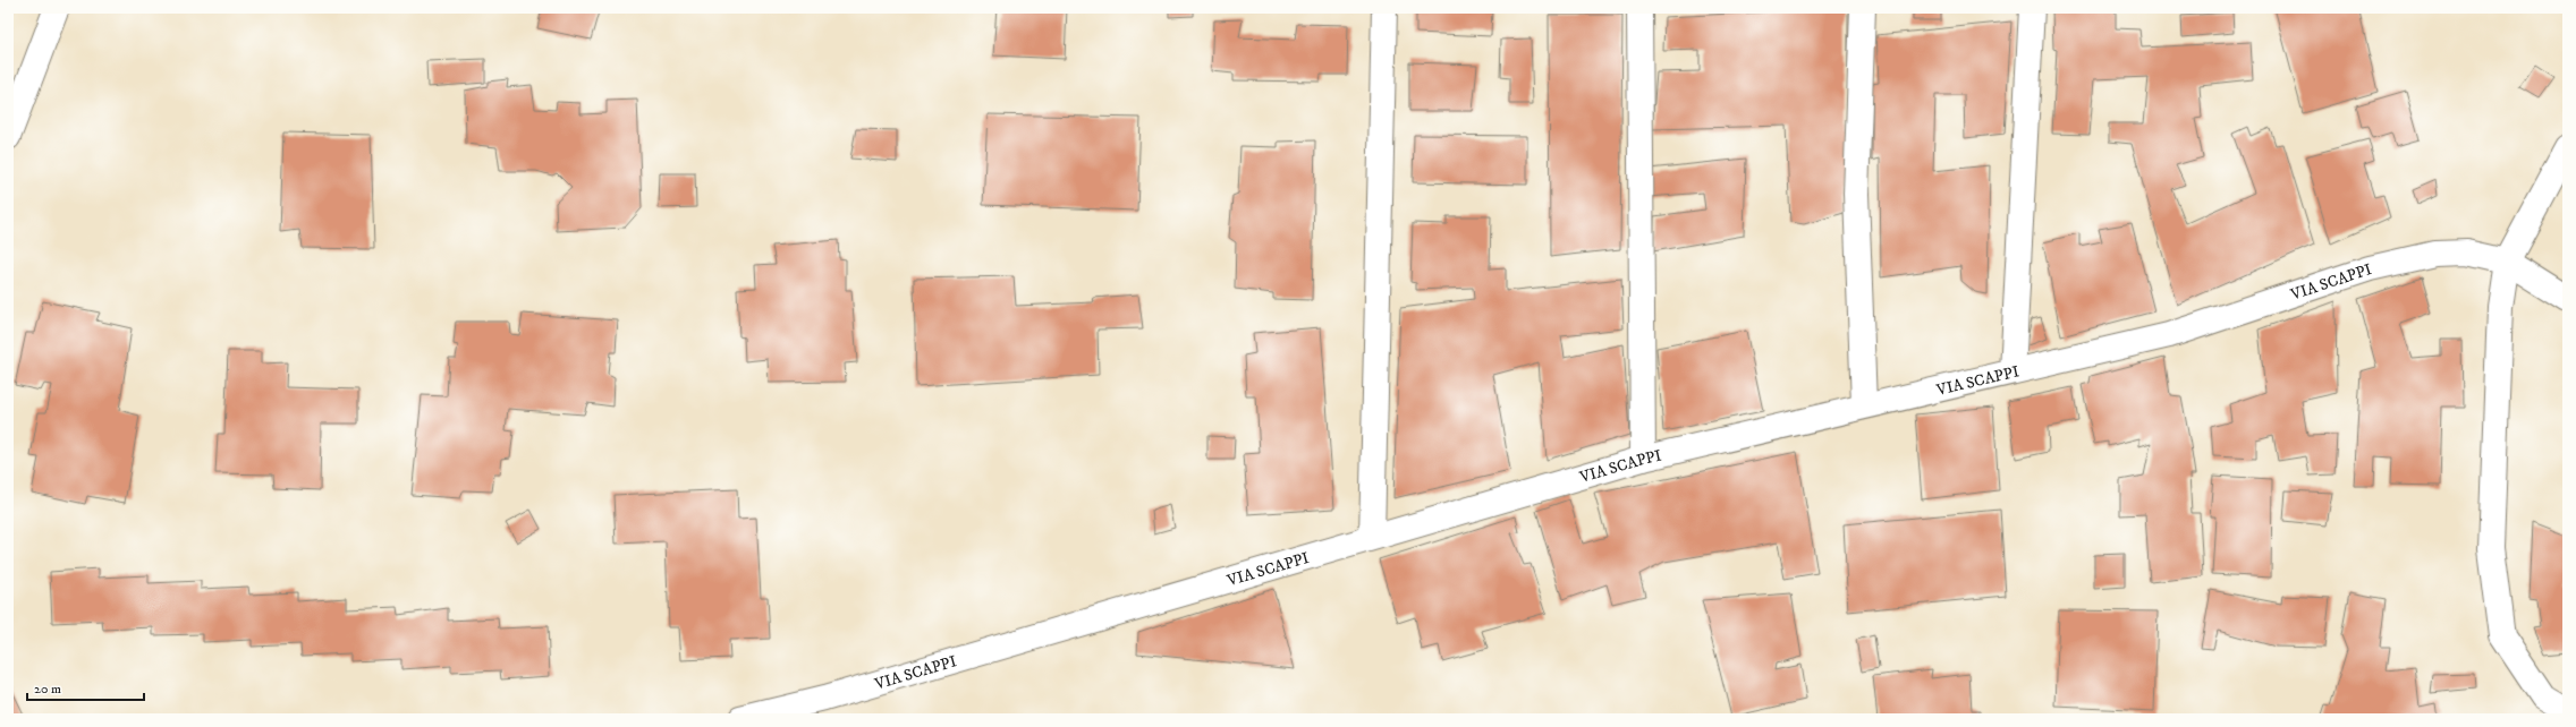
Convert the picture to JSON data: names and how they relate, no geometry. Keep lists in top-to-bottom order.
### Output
{
  "streets": {
    "street": ["VIA SCAPPI"]
  },
  "scale_bar": "20 m"
}
